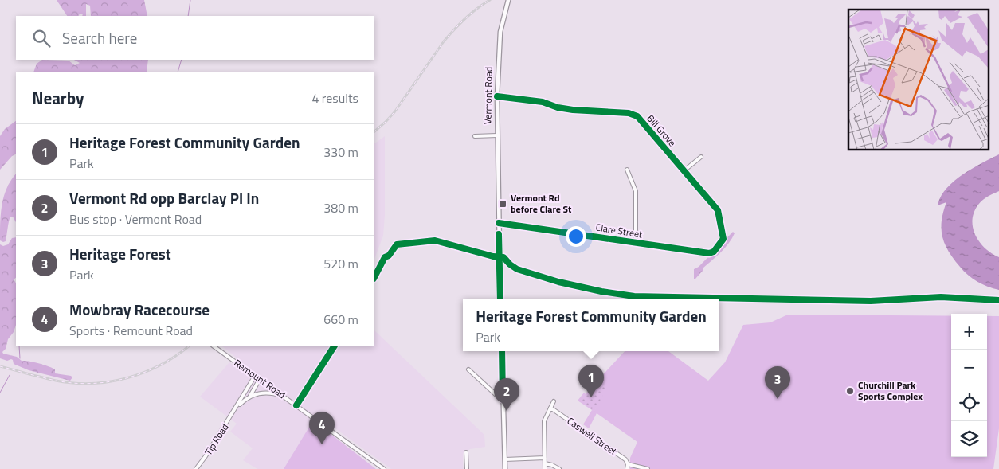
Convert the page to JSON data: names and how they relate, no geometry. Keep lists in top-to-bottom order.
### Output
{
  "streets": {
    "street": [
      "Vermont Road",
      "Bill Grove",
      "Clare Street",
      "Remount Road",
      "Caswell Street",
      "Tip Road"
    ]
  },
  "crossings": [
    ["Vermont Road", "Bill Grove"],
    ["Vermont Road", "Clare Street"],
    ["Bill Grove", "Clare Street"],
    ["Remount Road", "Tip Road"]
  ],
  "places": {
    "transit": ["Vermont Rd before Clare St"],
    "other": ["Churchill Park Sports Complex"]
  },
  "page": {
    "search": "Search here",
    "heading": ["Nearby", "4 results"],
    "list": [
      {
        "mark": "1",
        "name": "Heritage Forest Community Garden",
        "note": "Park",
        "value": "330 m"
      },
      {
        "mark": "2",
        "name": "Vermont Rd opp Barclay Pl In",
        "note": "Bus stop · Vermont Road",
        "value": "380 m"
      },
      {
        "mark": "3",
        "name": "Heritage Forest",
        "note": "Park",
        "value": "520 m"
      },
      {
        "mark": "4",
        "name": "Mowbray Racecourse",
        "note": "Sports · Remount Road",
        "value": "660 m"
      }
    ],
    "popup": ["Heritage Forest Community Garden", "Park"],
    "map_buttons": ["+", "−"],
    "pins": [
      "1",
      "3",
      "2",
      "4"
    ]
  }
}
